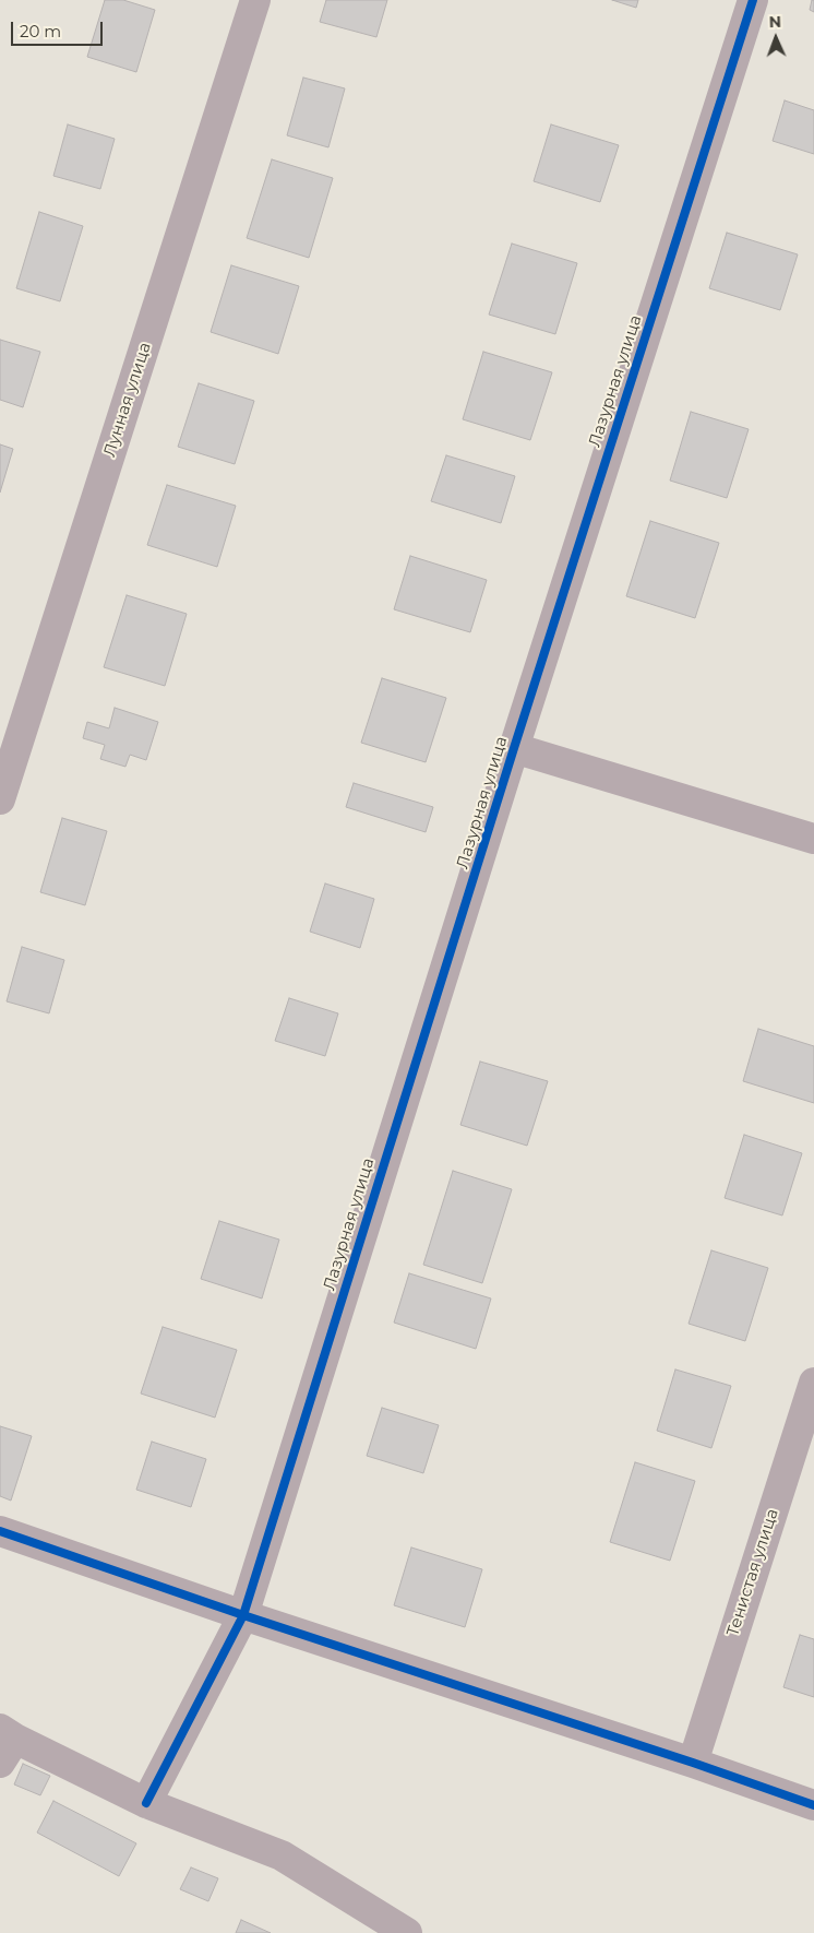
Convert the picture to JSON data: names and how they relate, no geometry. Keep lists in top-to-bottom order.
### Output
{
  "streets": {
    "street": ["Лазурная улица", "Лунная улица", "Тенистая улица"]
  },
  "scale_bar": "20 m",
  "north": "top"
}
